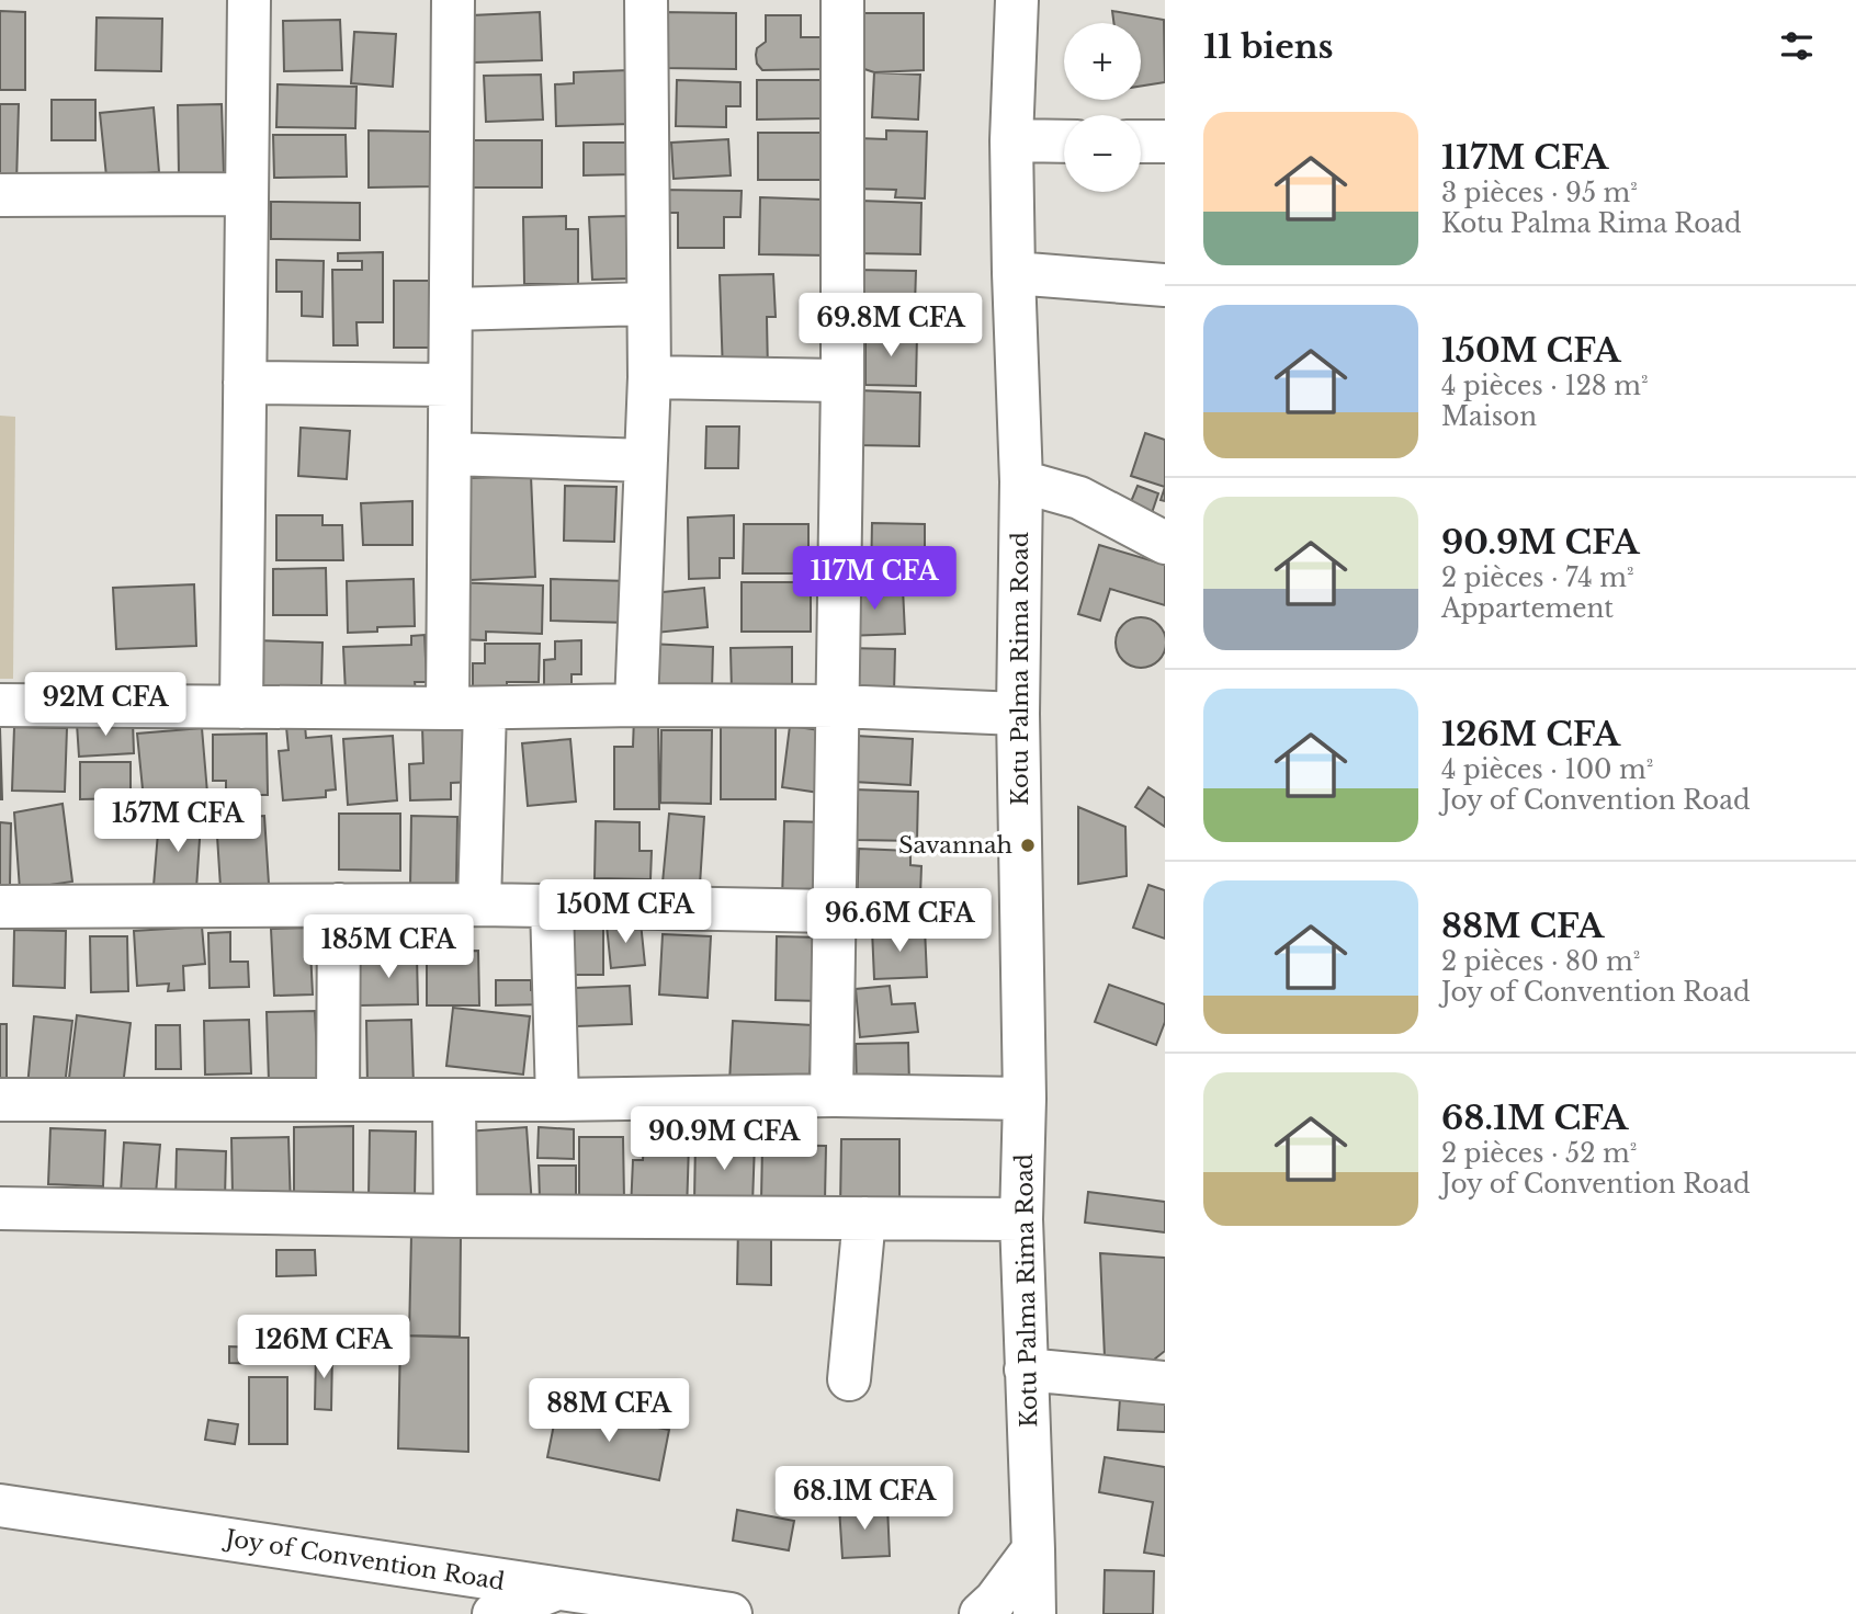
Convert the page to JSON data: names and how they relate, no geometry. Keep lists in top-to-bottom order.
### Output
{
  "streets": {
    "street": ["Kotu Palma Rima Road", "Joy of Convention Road"]
  },
  "places": ["Savannah"],
  "page": {
    "heading": "11 biens",
    "map_buttons": ["+", "−"],
    "list": [
      {
        "name": "117M CFA",
        "note": "3 pièces · 95 m² · Kotu Palma Rima Road"
      },
      {
        "name": "150M CFA",
        "note": "4 pièces · 128 m² · Maison"
      },
      {
        "name": "90.9M CFA",
        "note": "2 pièces · 74 m² · Appartement"
      },
      {
        "name": "126M CFA",
        "note": "4 pièces · 100 m² · Joy of Convention Road"
      },
      {
        "name": "88M CFA",
        "note": "2 pièces · 80 m² · Joy of Convention Road"
      },
      {
        "name": "68.1M CFA",
        "note": "2 pièces · 52 m² · Joy of Convention Road"
      }
    ],
    "price": [
      "69.8M CFA",
      "117M CFA",
      "92M CFA",
      "157M CFA",
      "150M CFA",
      "96.6M CFA",
      "185M CFA",
      "90.9M CFA",
      "126M CFA",
      "88M CFA",
      "68.1M CFA"
    ]
  }
}
